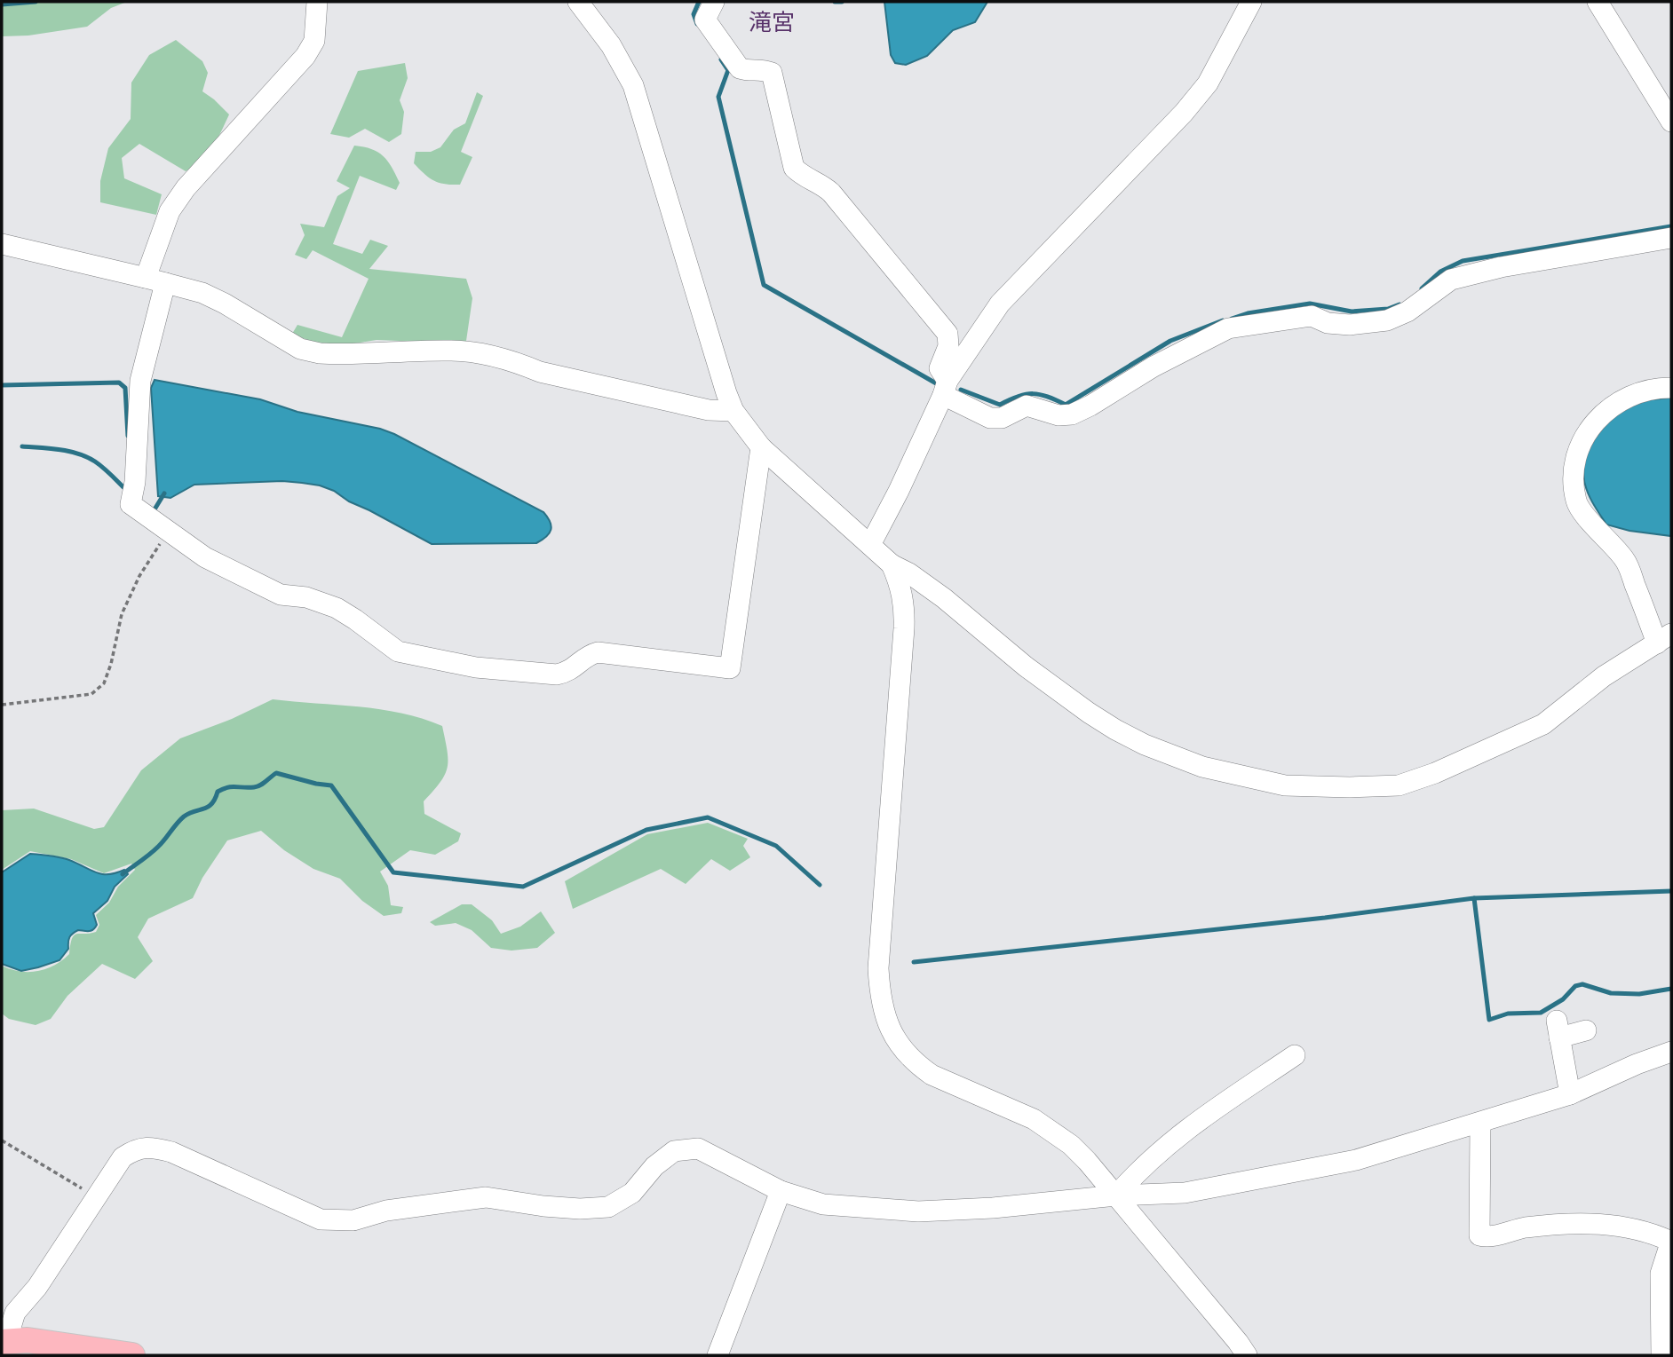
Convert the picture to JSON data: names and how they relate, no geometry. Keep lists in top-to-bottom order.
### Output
{
  "districts": ["滝宮"]
}
